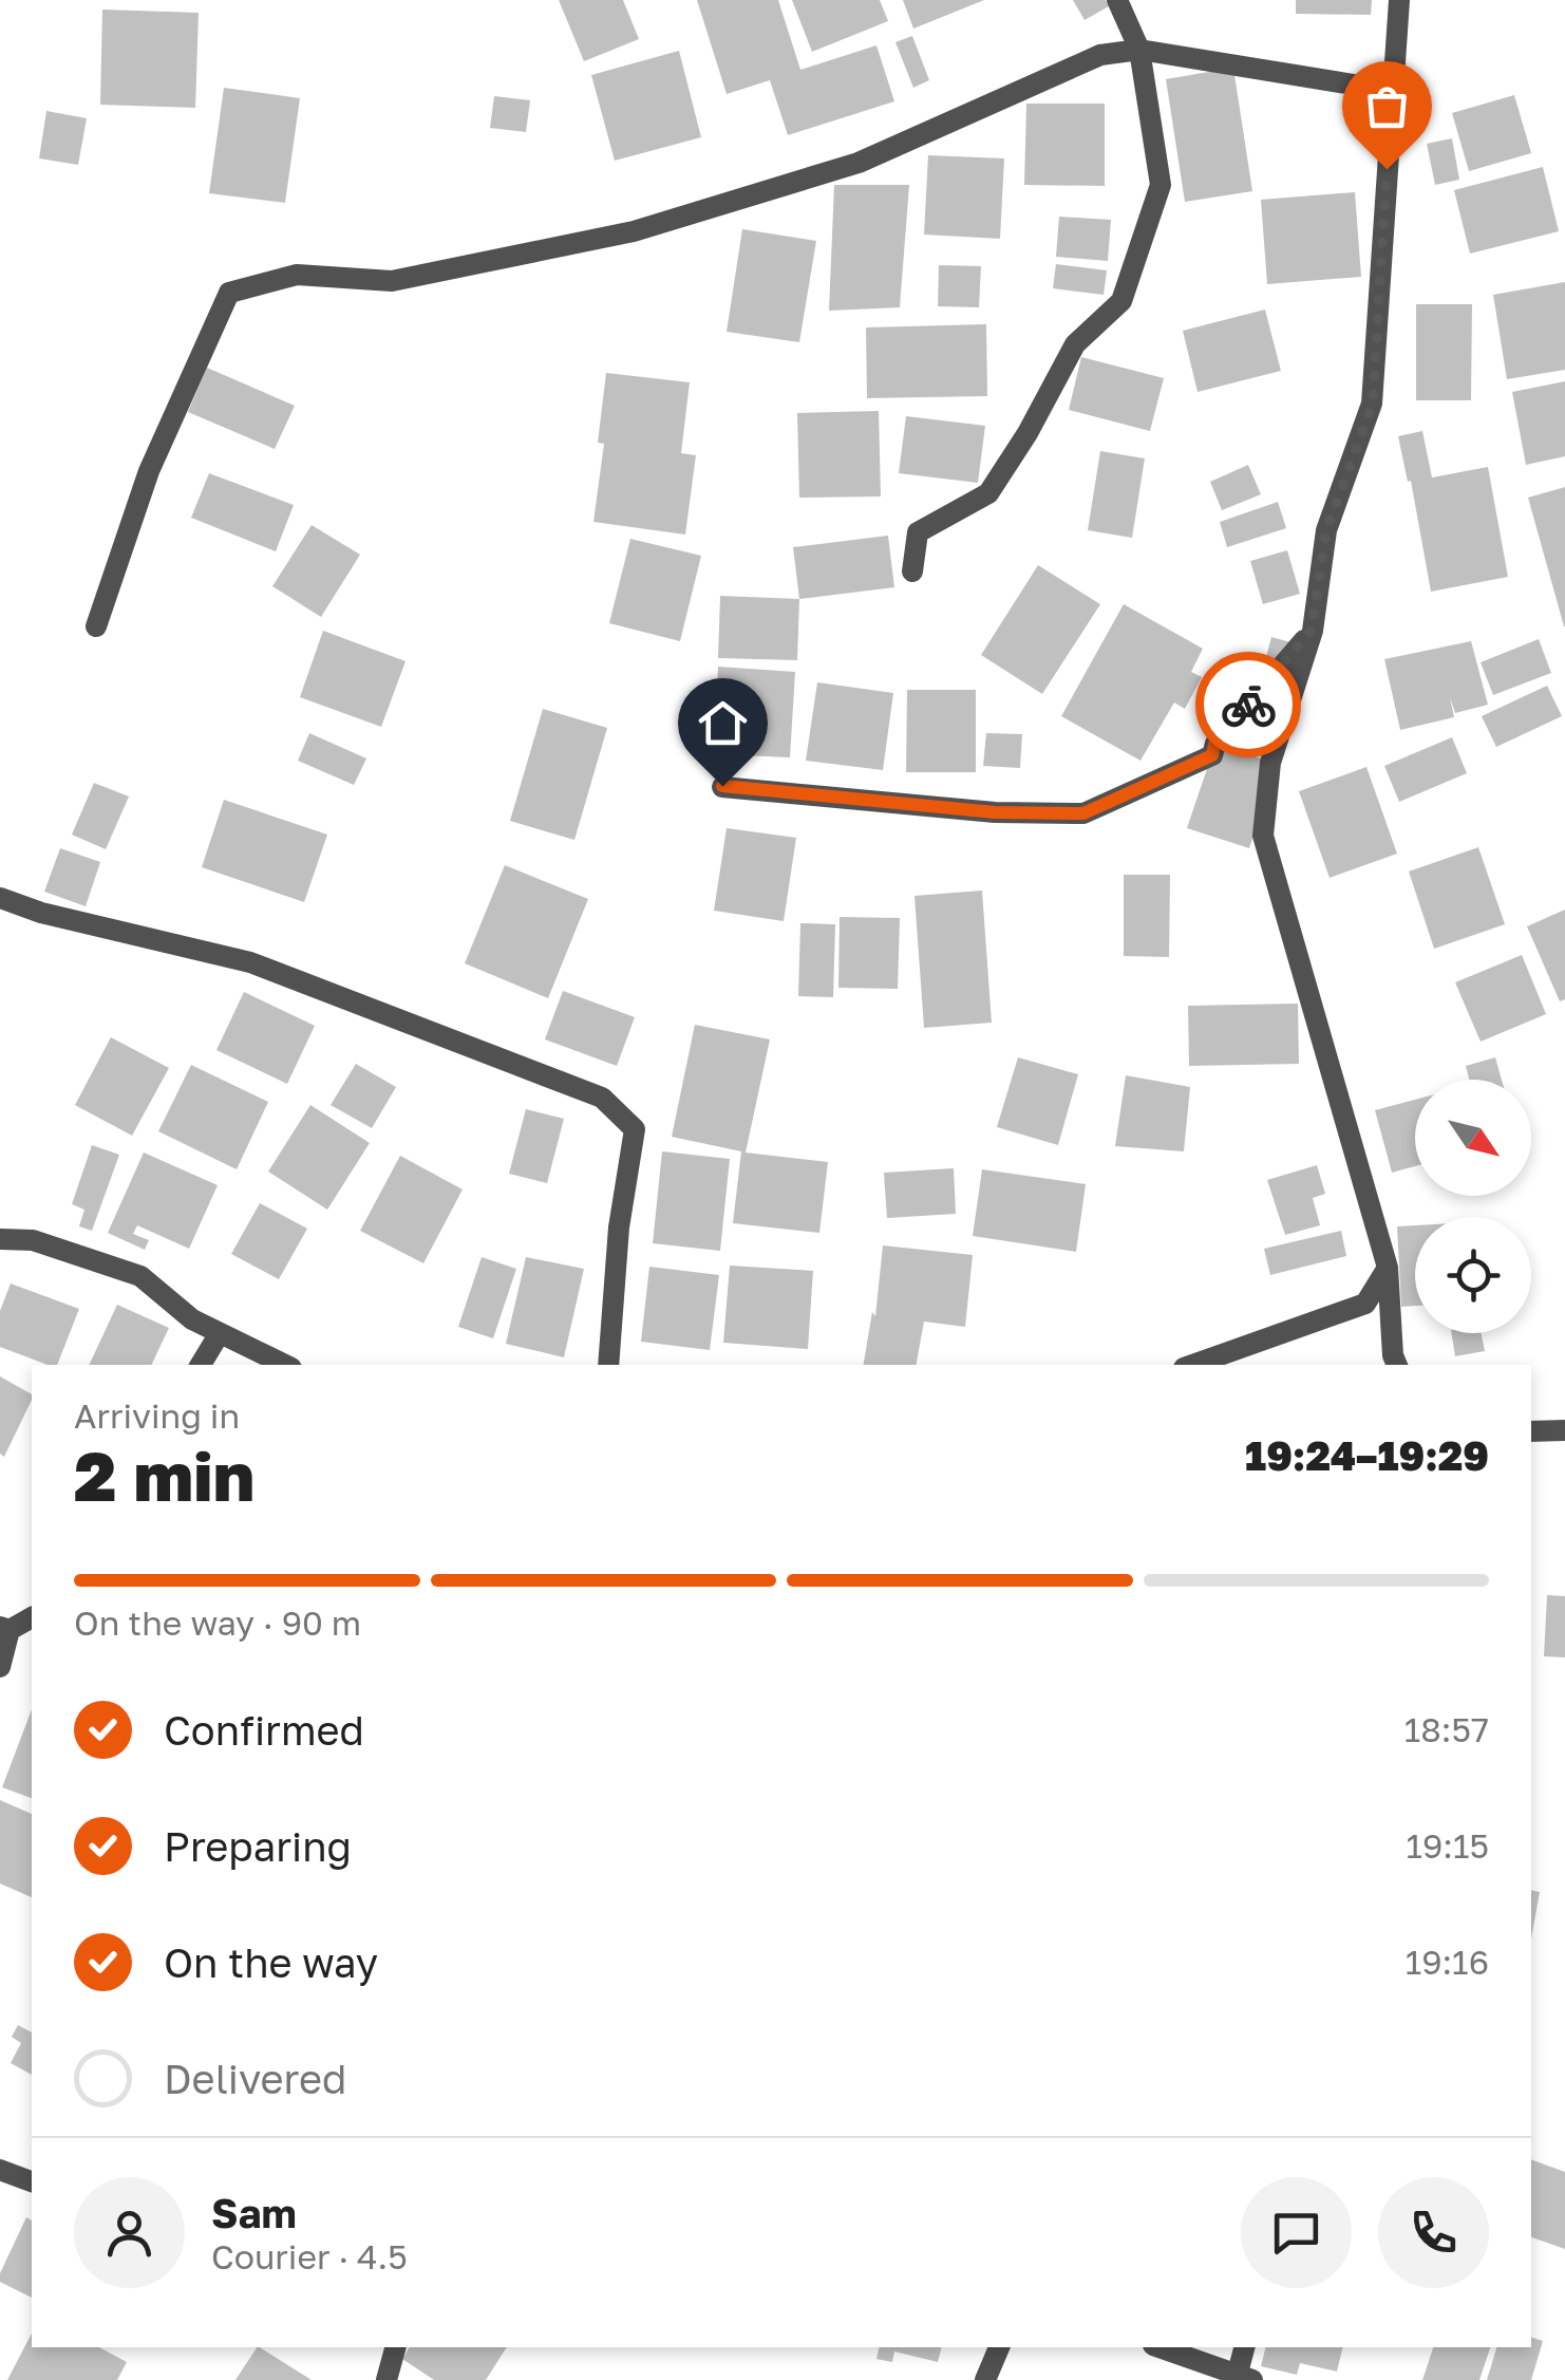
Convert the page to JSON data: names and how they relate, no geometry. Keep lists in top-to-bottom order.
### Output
{
  "north": "bottom right",
  "page": {
    "heading": ["2 min", "Arriving in", "19:24–19:29"],
    "panel": ["Sam", "Courier · 4.5"],
    "bar": "On the way · 90 m",
    "list": [
      ["Confirmed", "18:57"],
      ["Preparing", "19:15"],
      ["On the way", "19:16"],
      "Delivered"
    ]
  }
}
